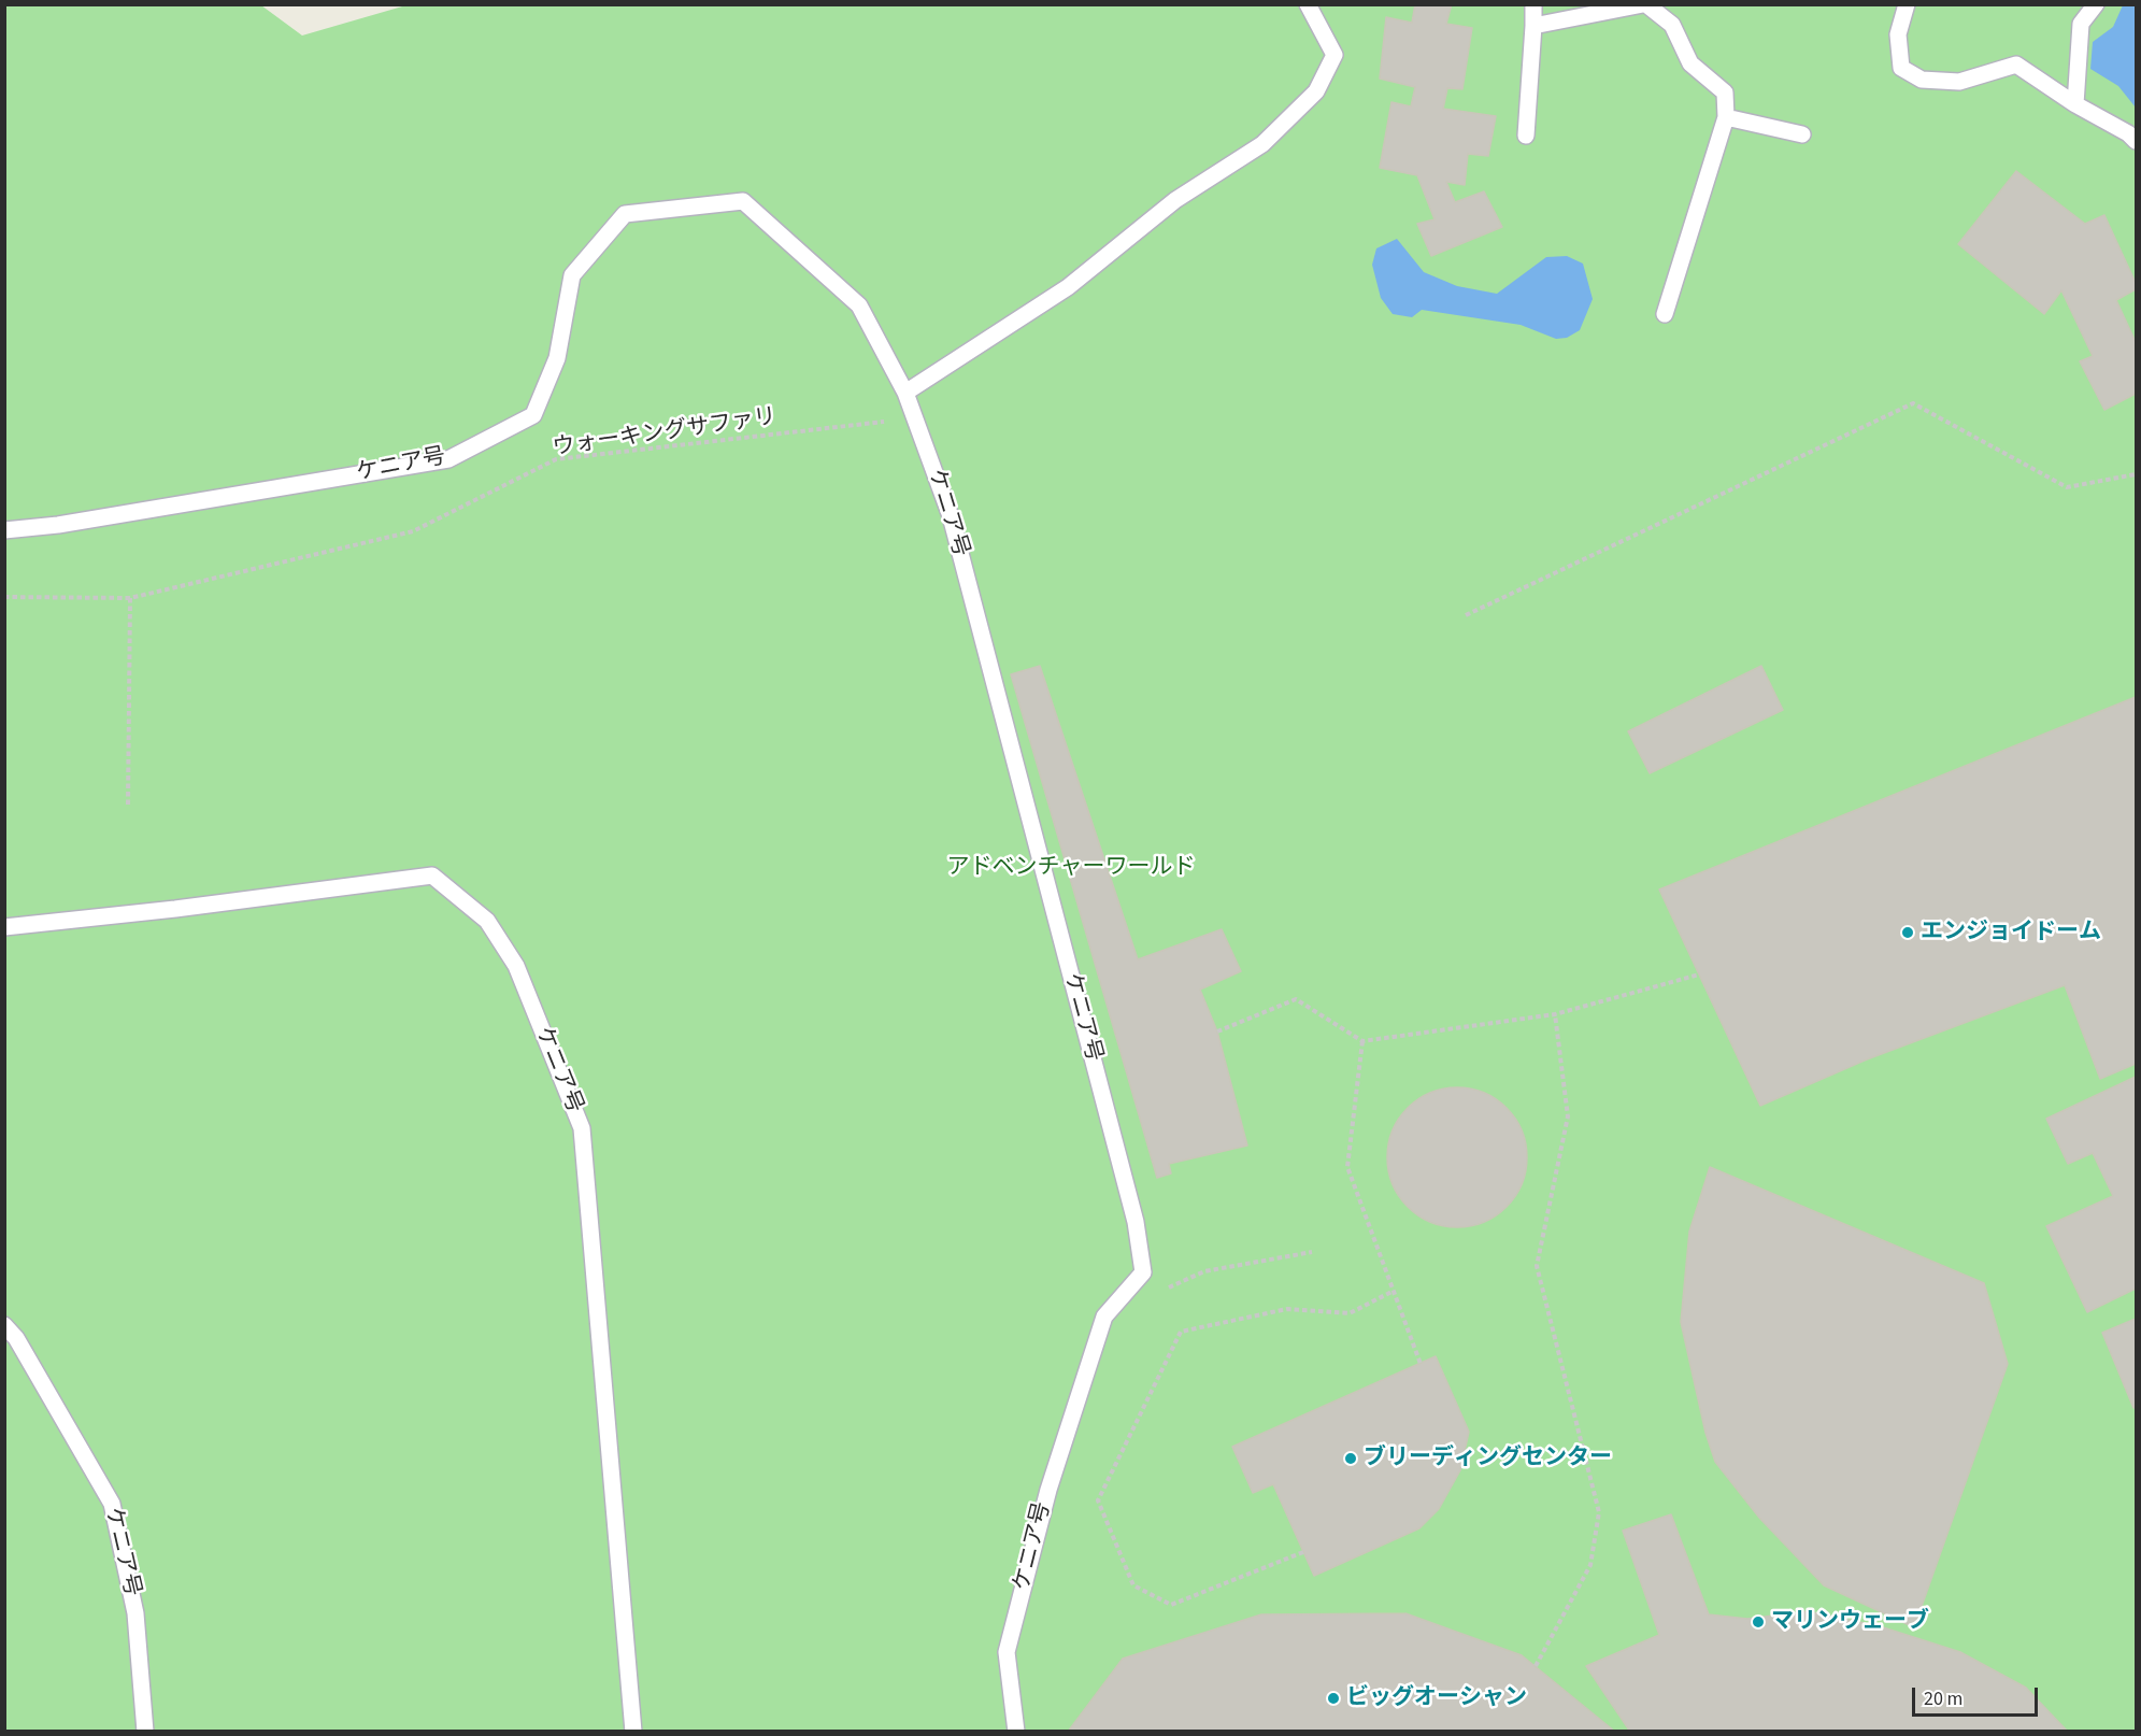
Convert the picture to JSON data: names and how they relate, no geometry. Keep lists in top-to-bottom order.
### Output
{
  "streets": {
    "lane": ["ケニア号"],
    "path": ["ウォーキングサファリ"]
  },
  "crossings": [
    ["ウォーキングサファリ", "ケニア号"]
  ],
  "parks": ["アドベンチャーワールド"],
  "places": [
    "エンジョイドーム",
    "ブリーディングセンター",
    "マリンウェーブ",
    "ビッグオーシャン"
  ],
  "scale_bar": "20 m"
}
